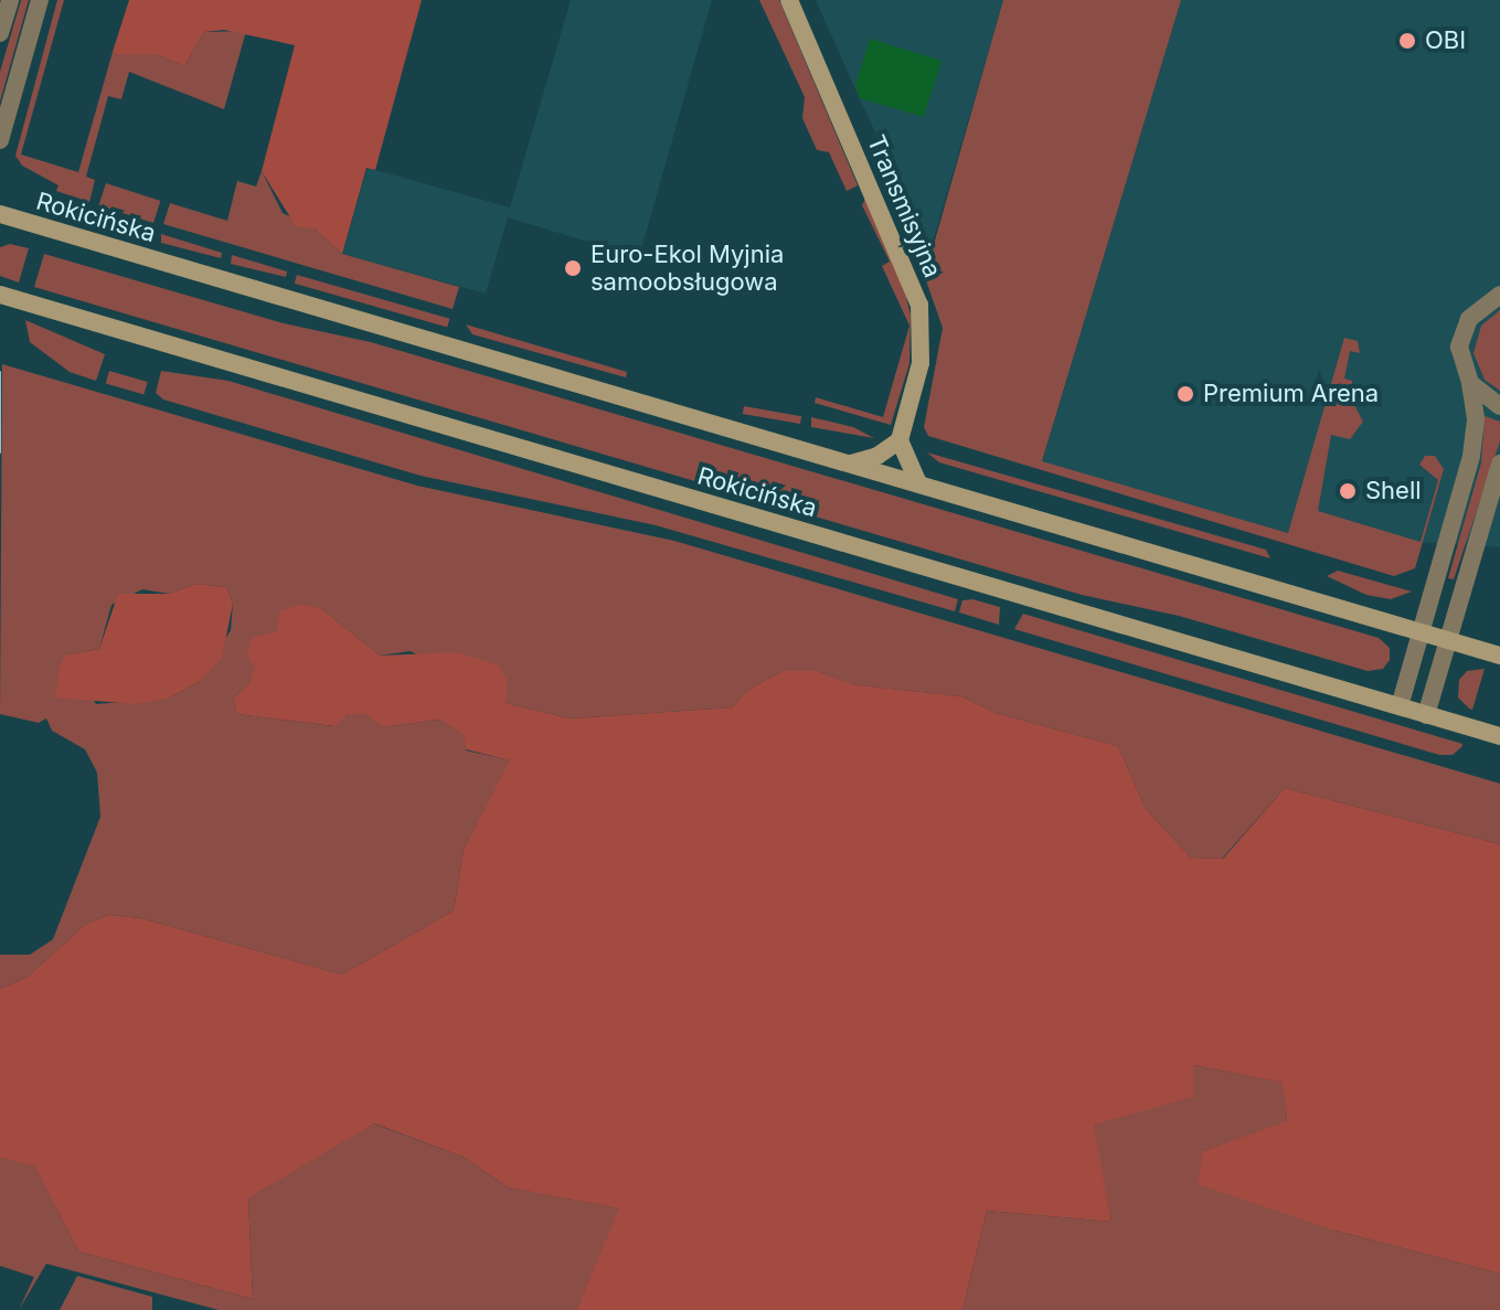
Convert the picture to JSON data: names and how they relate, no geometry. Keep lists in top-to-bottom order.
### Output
{
  "streets": {
    "main road": ["Transmisyjna", "Rokicińska"]
  },
  "places": [
    "OBI",
    "Euro-Ekol Myjnia samoobsługowa",
    "Premium Arena",
    "Shell"
  ]
}
